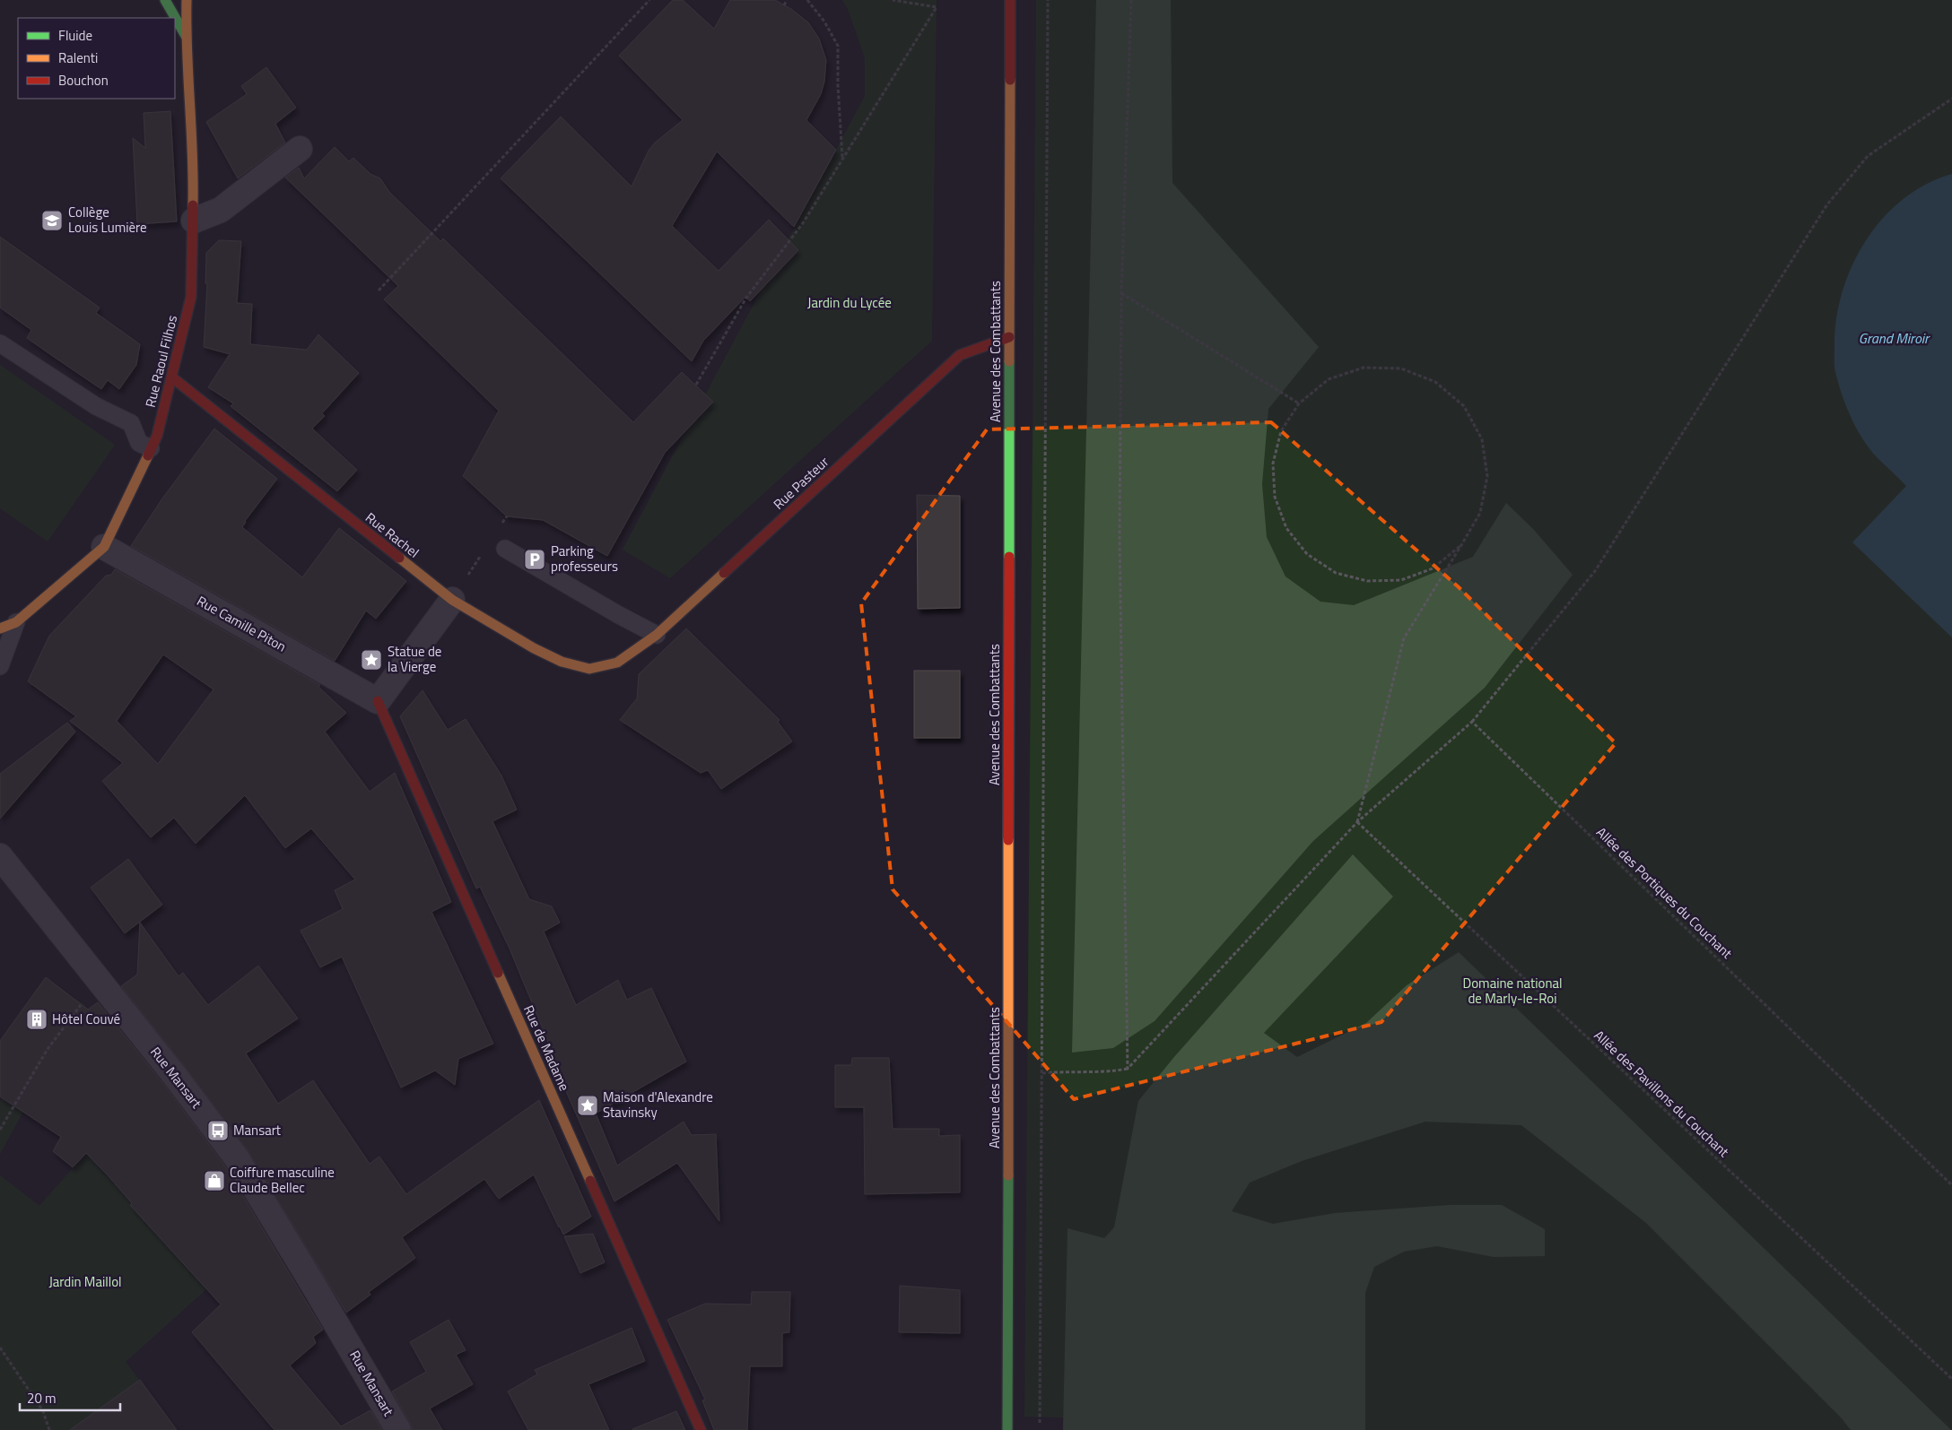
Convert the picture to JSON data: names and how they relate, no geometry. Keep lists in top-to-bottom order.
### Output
{
  "streets": {
    "main road": [
      "Avenue des Combattants",
      "Rue Raoul Filhos",
      "Rue Pasteur",
      "Rue Rachel",
      "Rue de Madame"
    ],
    "street": ["Rue Camille Piton", "Rue Mansart"],
    "path": ["Allée des Portiques du Couchant", "Allée des Pavillons du Couchant"]
  },
  "crossings": [
    ["Avenue des Combattants", "Rue Pasteur"],
    ["Rue Raoul Filhos", "Rue Rachel"],
    ["Rue Raoul Filhos", "Rue Camille Piton"],
    ["Rue Pasteur", "Rue Rachel"],
    ["Rue Camille Piton", "Rue de Madame"]
  ],
  "water": ["Grand Miroir"],
  "parks": ["Jardin du Lycée", "Domaine national de Marly-le-Roi", "Jardin Maillol"],
  "places": {
    "school or university": ["Collège Louis Lumière"],
    "parking": ["Parking professeurs"],
    "place": ["Statue de la Vierge", "Maison d'Alexandre Stavinsky"],
    "building": ["Hôtel Couvé"],
    "bus stop": ["Mansart"],
    "shop": ["Coiffure masculine Claude Bellec"]
  },
  "legend": ["Fluide", "Ralenti", "Bouchon"],
  "scale_bar": "20 m"
}
